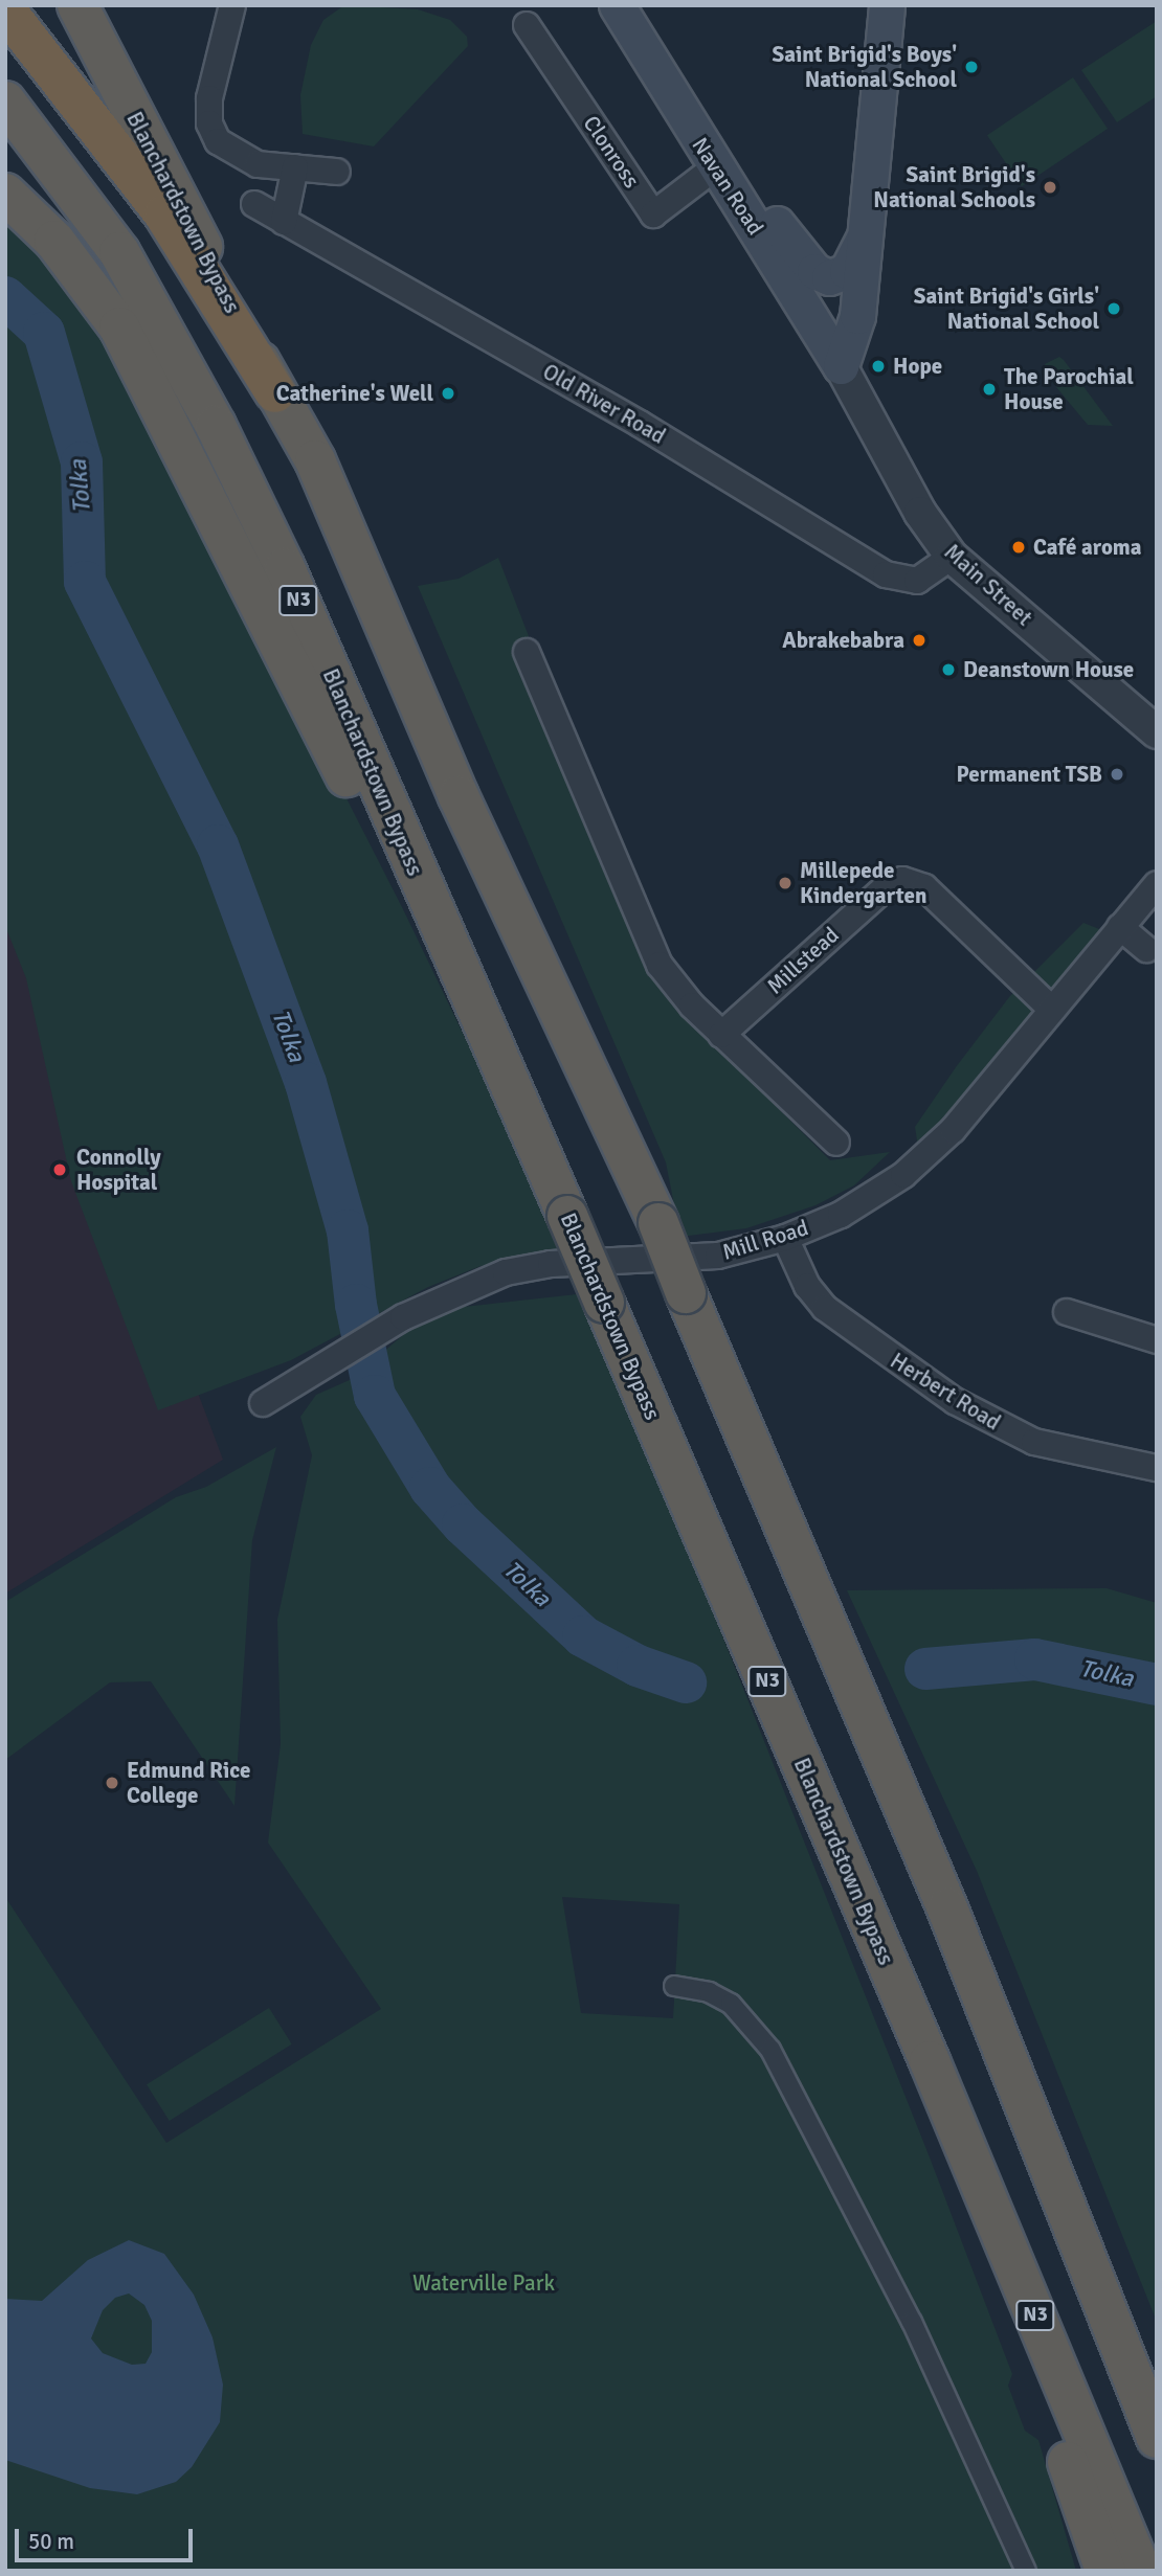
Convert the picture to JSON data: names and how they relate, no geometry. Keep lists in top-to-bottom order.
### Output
{
  "streets": {
    "highway": ["Blanchardstown Bypass", "N3"],
    "main road": ["Navan Road"],
    "street": [
      "Clonross",
      "Old River Road",
      "Main Street",
      "Millstead",
      "Mill Road",
      "Herbert Road"
    ]
  },
  "crossings": [
    ["Clonross", "Navan Road"],
    ["Navan Road", "Main Street"],
    ["Blanchardstown Bypass", "N3"],
    ["Old River Road", "Main Street"],
    ["Millstead", "Mill Road"],
    ["Mill Road", "Herbert Road"]
  ],
  "water": ["Tolka"],
  "parks": ["Waterville Park"],
  "places": [
    "Saint Brigid's Boys' National School",
    "Saint Brigid's National Schools",
    "Saint Brigid's Girls' National School",
    "Hope",
    "The Parochial House",
    "Catherine's Well",
    "Café aroma",
    "Abrakebabra",
    "Deanstown House",
    "Permanent TSB",
    "Millepede Kindergarten",
    "Connolly Hospital",
    "Edmund Rice College"
  ],
  "scale_bar": "50 m"
}
